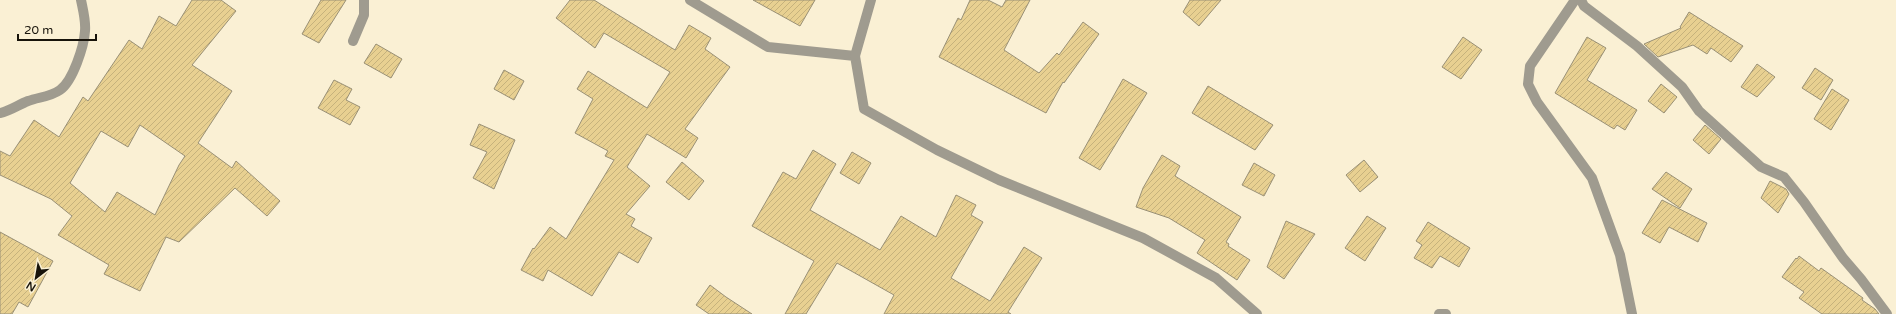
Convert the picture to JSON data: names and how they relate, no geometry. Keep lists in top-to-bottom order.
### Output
{
  "scale_bar": "20 m",
  "north": "bottom left"
}
